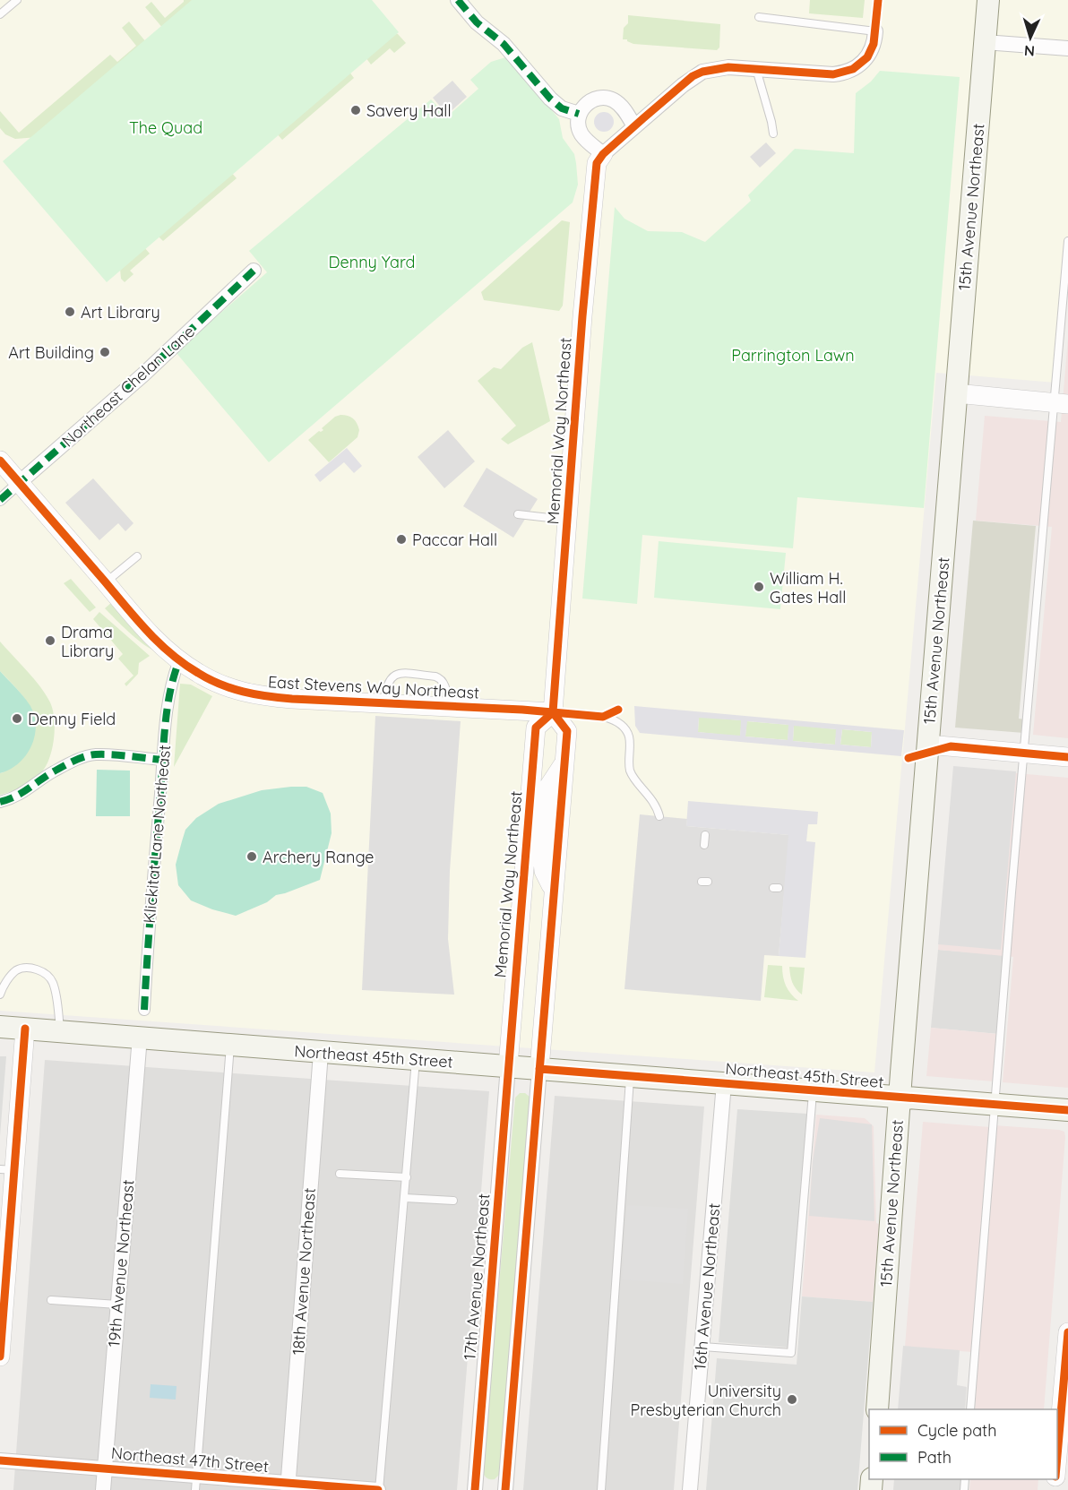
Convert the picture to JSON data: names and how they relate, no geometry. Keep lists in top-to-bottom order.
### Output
{
  "streets": {
    "main road": ["15th Avenue Northeast", "Northeast 45th Street"],
    "street": [
      "Northeast Chelan Lane",
      "Memorial Way Northeast",
      "East Stevens Way Northeast",
      "Klickitat Lane Northeast",
      "19th Avenue Northeast",
      "18th Avenue Northeast",
      "17th Avenue Northeast",
      "16th Avenue Northeast",
      "Northeast 47th Street"
    ]
  },
  "crossings": [
    ["15th Avenue Northeast", "Northeast 45th Street"],
    ["Northeast Chelan Lane", "East Stevens Way Northeast"],
    ["Memorial Way Northeast", "East Stevens Way Northeast"],
    ["Memorial Way Northeast", "Northeast 45th Street"],
    ["Memorial Way Northeast", "17th Avenue Northeast"],
    ["East Stevens Way Northeast", "Klickitat Lane Northeast"],
    ["Northeast 45th Street", "19th Avenue Northeast"],
    ["Northeast 45th Street", "18th Avenue Northeast"],
    ["Northeast 45th Street", "17th Avenue Northeast"],
    ["Northeast 45th Street", "16th Avenue Northeast"],
    ["19th Avenue Northeast", "Northeast 47th Street"],
    ["18th Avenue Northeast", "Northeast 47th Street"]
  ],
  "parks": ["The Quad", "Denny Yard", "Parrington Lawn"],
  "places": [
    "Savery Hall",
    "Art Library",
    "Art Building",
    "Paccar Hall",
    "William H. Gates Hall",
    "Drama Library",
    "Denny Field",
    "Archery Range",
    "University Presbyterian Church"
  ],
  "legend": ["Cycle path", "Path"],
  "north": "bottom"
}
